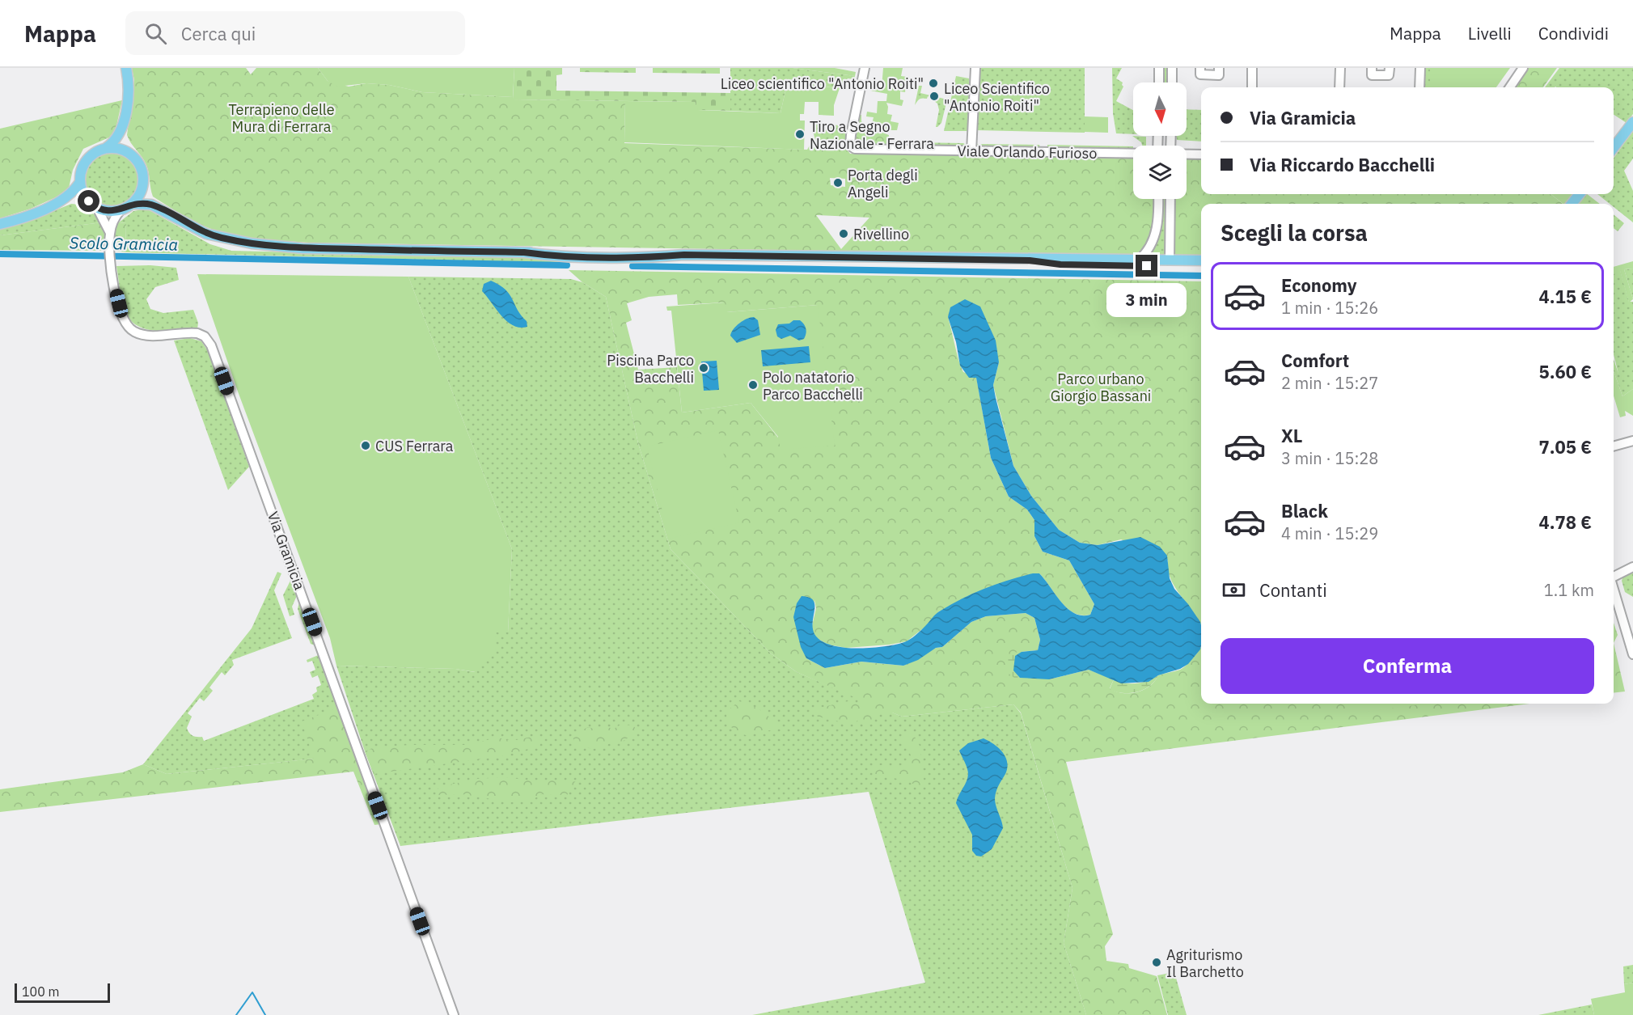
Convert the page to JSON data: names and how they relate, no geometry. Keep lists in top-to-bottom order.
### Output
{
  "streets": {
    "main road": ["Via Gramicia"],
    "street": ["Viale Orlando Furioso"]
  },
  "water": ["Scolo Gramicia"],
  "parks": ["Terrapieno delle Mura di Ferrara", "Parco urbano Giorgio Bassani"],
  "places": [
    "Liceo scientifico \"Antonio Roiti\"",
    "Liceo Scientifico \"Antonio Roiti\"",
    "Tiro a Segno Nazionale - Ferrara",
    "Porta degli Angeli",
    "Rivellino",
    "Piscina Parco Bacchelli",
    "Polo natatorio Parco Bacchelli",
    "CUS Ferrara",
    "Agriturismo Il Barchetto"
  ],
  "scale_bar": "100 m",
  "north": "bottom",
  "page": {
    "header": "Mappa",
    "search": "Cerca qui",
    "nav": ["Mappa", "Livelli", "Condividi"],
    "banner": ["Via Gramicia", "Via Riccardo Bacchelli"],
    "heading": "Scegli la corsa",
    "list": [
      {
        "name": "Economy",
        "note": "1 min · 15:26",
        "value": "4.15 €"
      },
      {
        "name": "Comfort",
        "note": "2 min · 15:27",
        "value": "5.60 €"
      },
      {
        "name": "XL",
        "note": "3 min · 15:28",
        "value": "7.05 €"
      },
      {
        "name": "Black",
        "note": "4 min · 15:29",
        "value": "4.78 €"
      }
    ],
    "bubble": "3 min",
    "pay": ["Contanti", "1.1 km"],
    "buttons": "Conferma",
    "scale": "100 m"
  }
}
